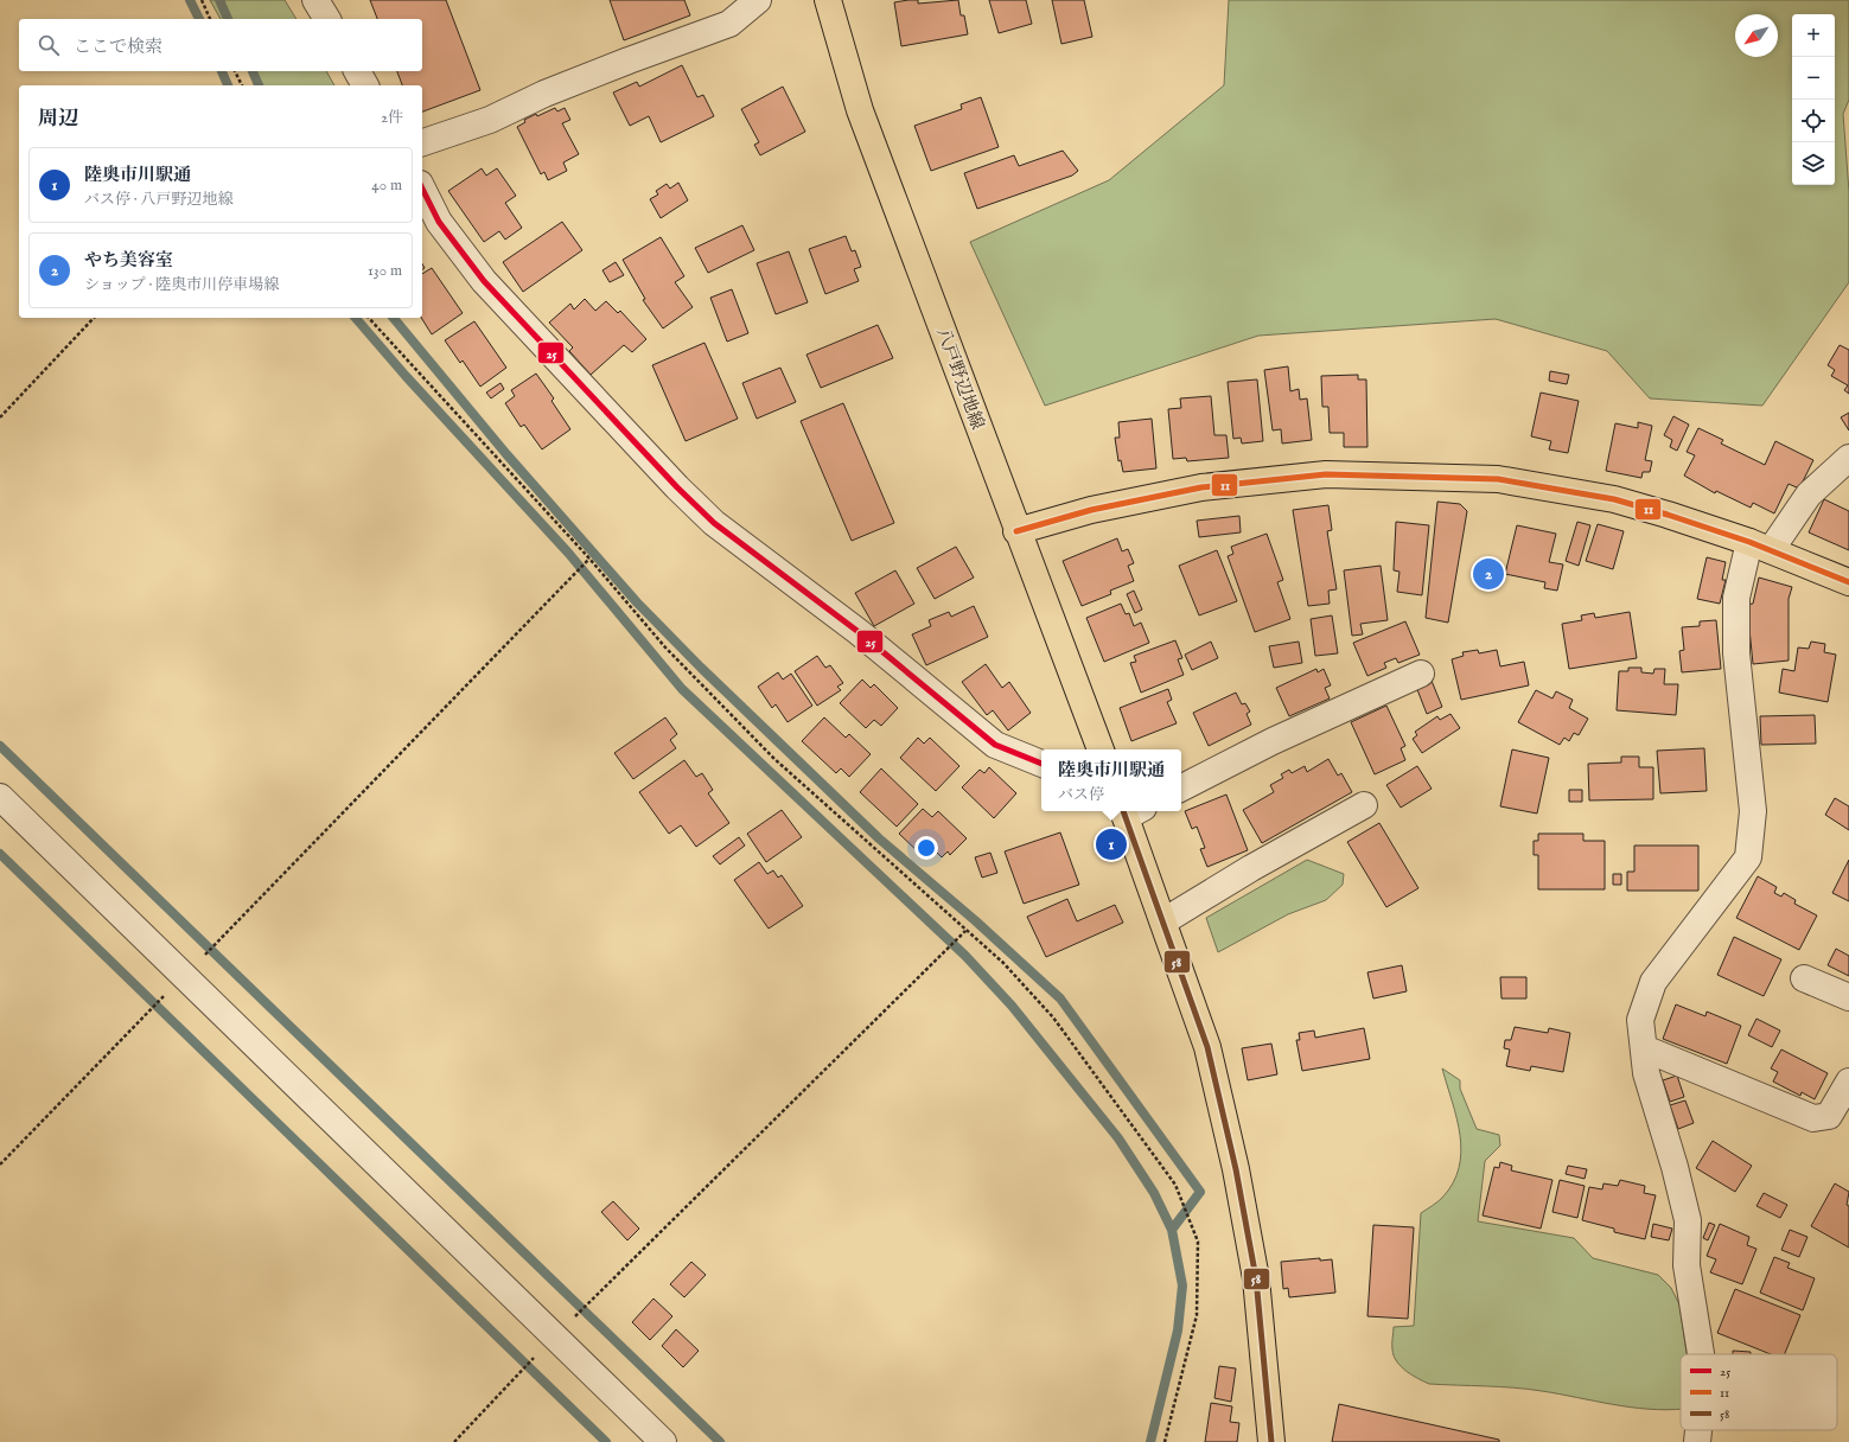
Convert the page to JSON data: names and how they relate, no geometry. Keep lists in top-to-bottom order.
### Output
{
  "streets": {
    "main road": ["八戸野辺地線"]
  },
  "lines": ["transit line 25", "transit line 11", "transit line 58"],
  "legend": ["25", "11", "58"],
  "north": "bottom left",
  "page": {
    "map_buttons": ["+", "−"],
    "search": "ここで検索",
    "heading": ["周辺", "2件"],
    "list": [
      {
        "mark": "1",
        "name": "陸奥市川駅通",
        "note": "バス停 · 八戸野辺地線",
        "value": "40 m"
      },
      {
        "mark": "2",
        "name": "やち美容室",
        "note": "ショップ · 陸奥市川停車場線",
        "value": "130 m"
      }
    ],
    "pins": ["2", "1"],
    "popup": ["陸奥市川駅通", "バス停"]
  }
}
